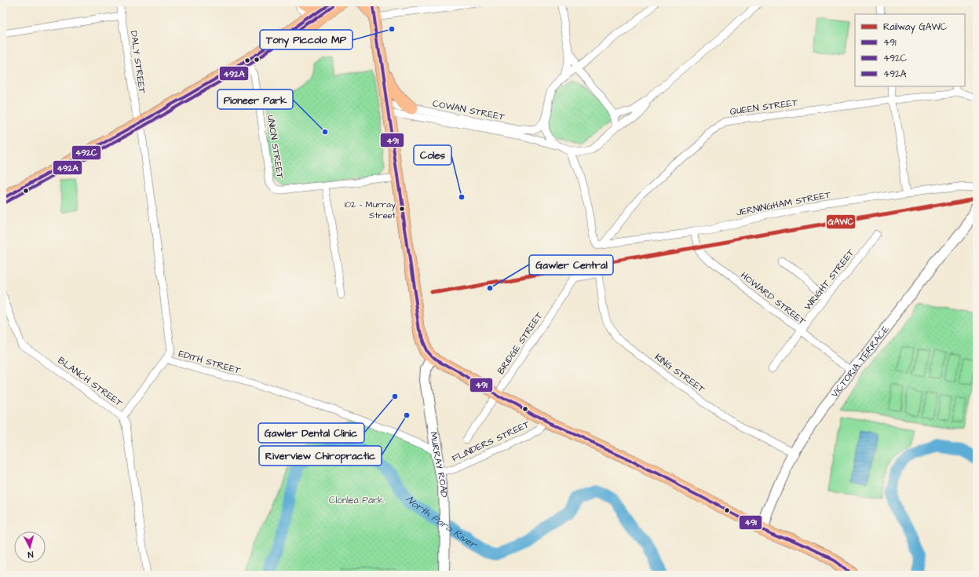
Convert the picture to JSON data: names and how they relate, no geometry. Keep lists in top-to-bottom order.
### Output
{
  "streets": {
    "street": [
      "DALY STREET",
      "QUEEN STREET",
      "COWAN STREET",
      "UNION STREET",
      "JERNINGHAM STREET",
      "WRIGHT STREET",
      "HOWARD STREET",
      "BRIDGE STREET",
      "EDITH STREET",
      "VICTORIA TERRACE",
      "KING STREET",
      "BLANCH STREET",
      "FLINDERS STREET",
      "MURRAY ROAD"
    ]
  },
  "crossings": [
    ["DALY STREET", "EDITH STREET"],
    ["QUEEN STREET", "JERNINGHAM STREET"],
    ["COWAN STREET", "JERNINGHAM STREET"],
    ["JERNINGHAM STREET", "HOWARD STREET"],
    ["WRIGHT STREET", "HOWARD STREET"],
    ["HOWARD STREET", "VICTORIA TERRACE"],
    ["BRIDGE STREET", "KING STREET"],
    ["EDITH STREET", "MURRAY ROAD"],
    ["VICTORIA TERRACE", "KING STREET"],
    ["FLINDERS STREET", "MURRAY ROAD"]
  ],
  "water": ["North Para River"],
  "parks": ["Clonlea Park"],
  "places": [
    "Tony Piccolo MP",
    "Pioneer Park",
    "Coles",
    "102 - Murray Street",
    "Gawler Central",
    "Gawler Dental Clinic",
    "Riverview Chiropractic"
  ],
  "lines": [
    "transit line 491",
    "transit line 492C",
    "transit line 492A",
    "rail line GAWC"
  ],
  "legend": [
    "Railway GAWC",
    "491",
    "492C",
    "492A"
  ],
  "north": "bottom"
}
